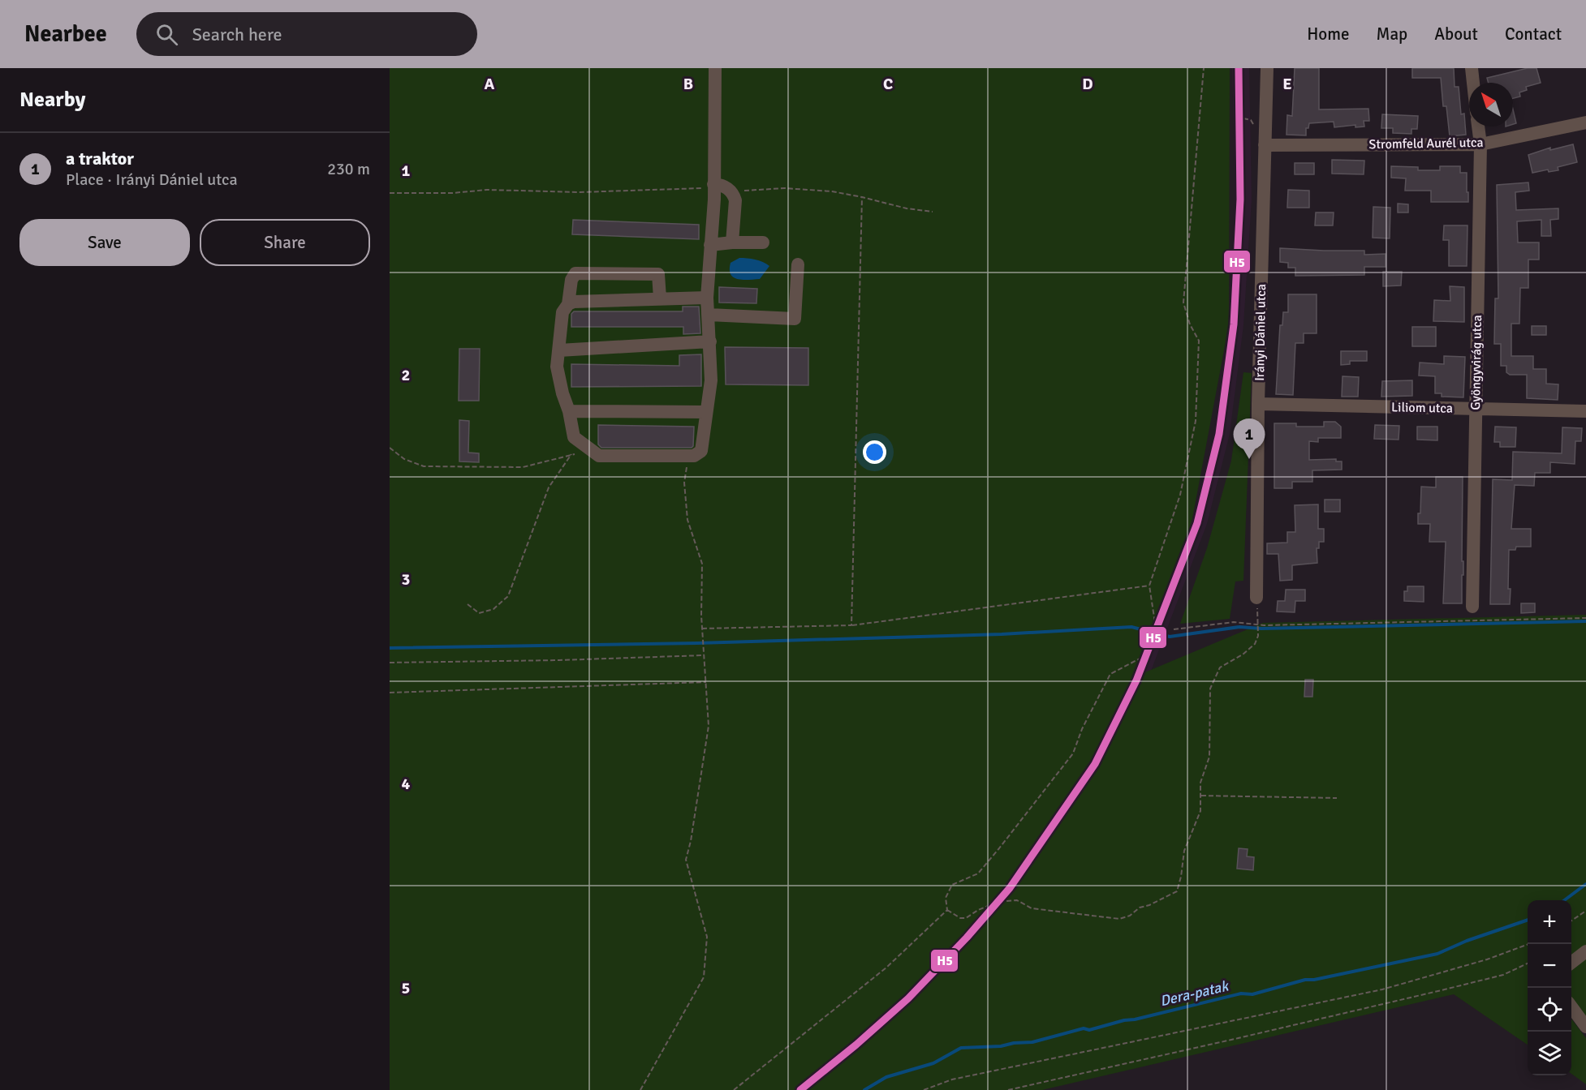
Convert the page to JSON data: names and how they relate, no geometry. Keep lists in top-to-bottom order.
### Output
{
  "streets": {
    "street": [
      "Stromfeld Aurél utca",
      "Irányi Dániel utca",
      "Gyöngyvirág utca",
      "Liliom utca"
    ]
  },
  "crossings": [
    ["Stromfeld Aurél utca", "Irányi Dániel utca"],
    ["Stromfeld Aurél utca", "Gyöngyvirág utca"],
    ["Irányi Dániel utca", "Liliom utca"],
    ["Gyöngyvirág utca", "Liliom utca"]
  ],
  "water": ["Dera-patak"],
  "lines": ["transit line H5"],
  "north": "top left",
  "page": {
    "header": "Nearbee",
    "search": "Search here",
    "nav": [
      "Home",
      "Map",
      "About",
      "Contact"
    ],
    "heading": "Nearby",
    "list": [
      {
        "mark": "1",
        "name": "a traktor",
        "note": "Place · Irányi Dániel utca",
        "value": "230 m"
      }
    ],
    "buttons": ["Save", "Share"],
    "pins": "1",
    "map_buttons": ["+", "−"]
  },
  "grid": {
    "columns": [
      "A",
      "B",
      "C",
      "D",
      "E"
    ],
    "rows": [
      "1",
      "2",
      "3",
      "4",
      "5"
    ]
  }
}
